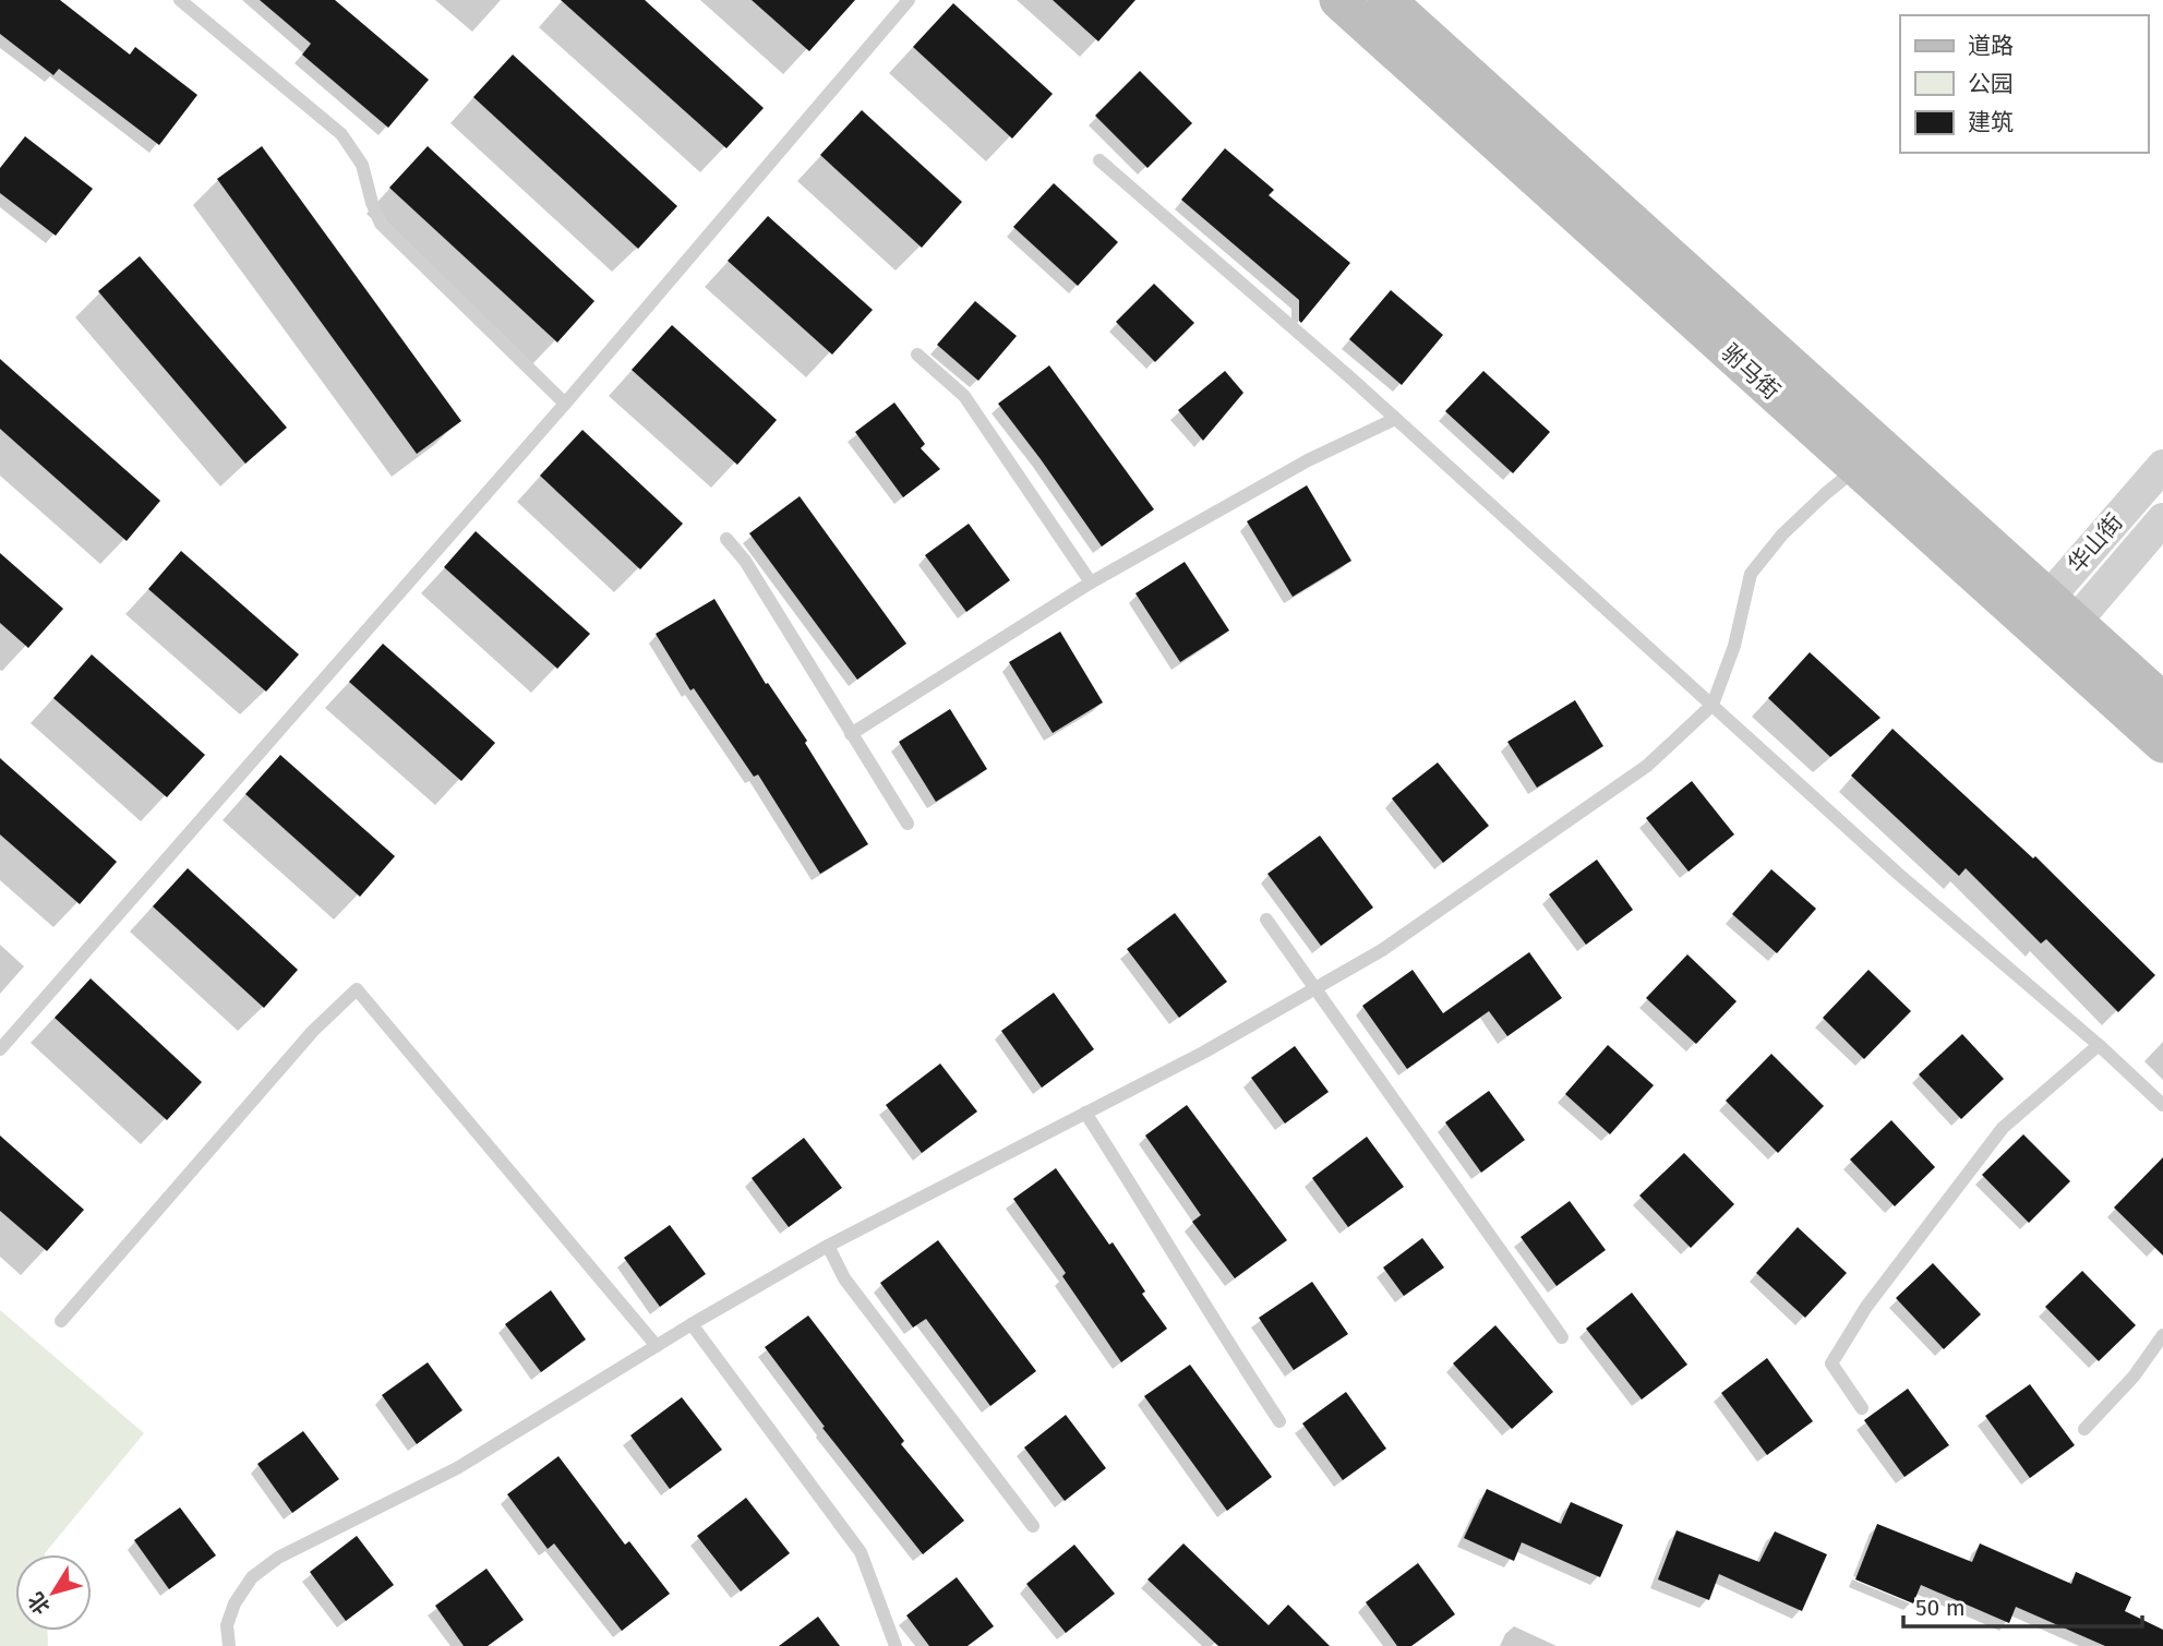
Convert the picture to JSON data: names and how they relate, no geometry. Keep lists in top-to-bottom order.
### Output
{
  "streets": {
    "main road": ["驸马街"],
    "street": ["华山街"]
  },
  "crossings": [
    ["驸马街", "华山街"]
  ],
  "legend": ["道路", "公园", "建筑"],
  "scale_bar": "50 m",
  "north": "bottom left"
}
